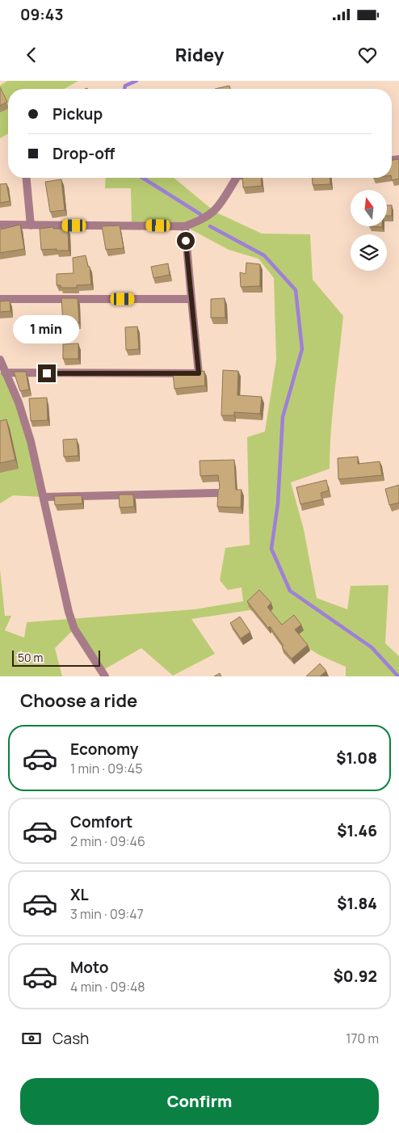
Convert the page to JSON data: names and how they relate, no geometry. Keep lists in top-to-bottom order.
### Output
{
  "scale_bar": "50 m",
  "north": "top",
  "page": {
    "status": "09:43",
    "header": "Ridey",
    "banner": ["Pickup", "Drop-off"],
    "bubble": "1 min",
    "scale": "50 m",
    "heading": "Choose a ride",
    "list": [
      {
        "name": "Economy",
        "note": "1 min · 09:45",
        "value": "$1.08"
      },
      {
        "name": "Comfort",
        "note": "2 min · 09:46",
        "value": "$1.46"
      },
      {
        "name": "XL",
        "note": "3 min · 09:47",
        "value": "$1.84"
      },
      {
        "name": "Moto",
        "note": "4 min · 09:48",
        "value": "$0.92"
      }
    ],
    "pay": ["Cash", "170 m"],
    "buttons": "Confirm"
  }
}
